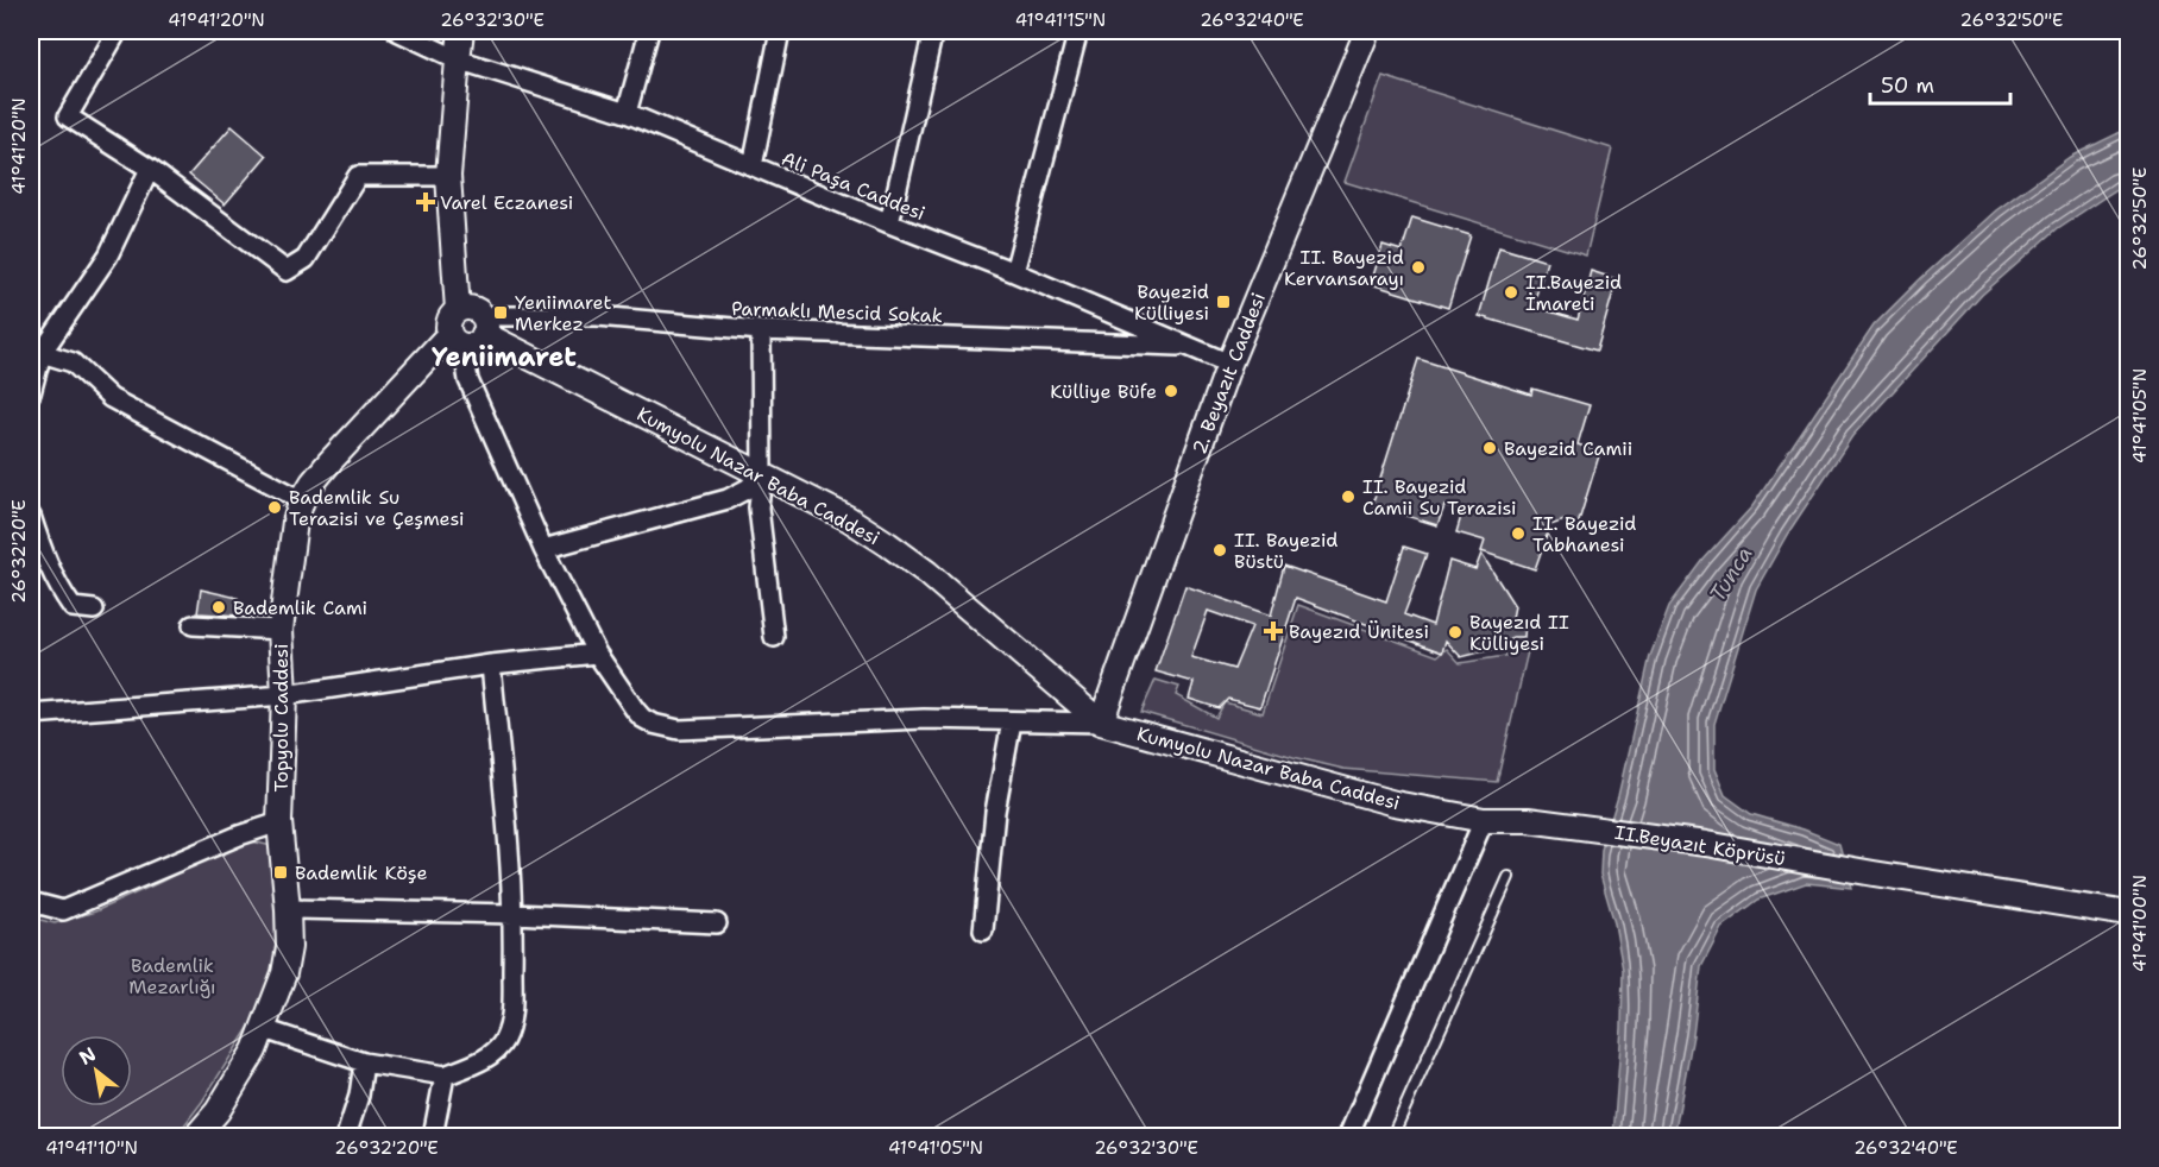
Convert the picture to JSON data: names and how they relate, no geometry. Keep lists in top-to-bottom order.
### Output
{
  "streets": {
    "street": [
      "Ali Paşa Caddesi",
      "Parmaklı Mescid Sokak",
      "2. Beyazıt Caddesi",
      "Kumyolu Nazar Baba Caddesi",
      "Topyolu Caddesi",
      "II.Beyazıt Köprüsü"
    ]
  },
  "crossings": [
    ["Ali Paşa Caddesi", "Parmaklı Mescid Sokak"],
    ["Ali Paşa Caddesi", "2. Beyazıt Caddesi"],
    ["Parmaklı Mescid Sokak", "Kumyolu Nazar Baba Caddesi"],
    ["Parmaklı Mescid Sokak", "Topyolu Caddesi"],
    ["2. Beyazıt Caddesi", "Kumyolu Nazar Baba Caddesi"],
    ["Kumyolu Nazar Baba Caddesi", "Topyolu Caddesi"],
    ["Kumyolu Nazar Baba Caddesi", "II.Beyazıt Köprüsü"]
  ],
  "districts": ["Yeniimaret"],
  "water": ["Tunca"],
  "parks": ["Bademlik Mezarlığı"],
  "places": {
    "health": ["Varel Eczanesi", "Bayezıd Ünitesi"],
    "other": [
      "II. Bayezid Kervansarayı",
      "II.Bayezid İmareti",
      "Külliye Büfe",
      "Bayezid Camii",
      "II. Bayezid Camii Su Terazisi",
      "Bademlik Su Terazisi ve Çeşmesi",
      "II. Bayezid Tabhanesi",
      "II. Bayezid Büstü",
      "Bademlik Cami",
      "Bayezıd II Külliyesi"
    ],
    "transit": ["Bayezid Külliyesi", "Yeniimaret Merkez", "Bademlik Köşe"]
  },
  "scale_bar": "50 m",
  "north": "top left",
  "coordinates": [
    "41°41'20\"N",
    "26°32'30\"E",
    "41°41'15\"N",
    "26°32'40\"E",
    "26°32'50\"E",
    "41°41'05\"N",
    "26°32'20\"E",
    "41°41'00\"N",
    "41°41'10\"N"
  ]
}
